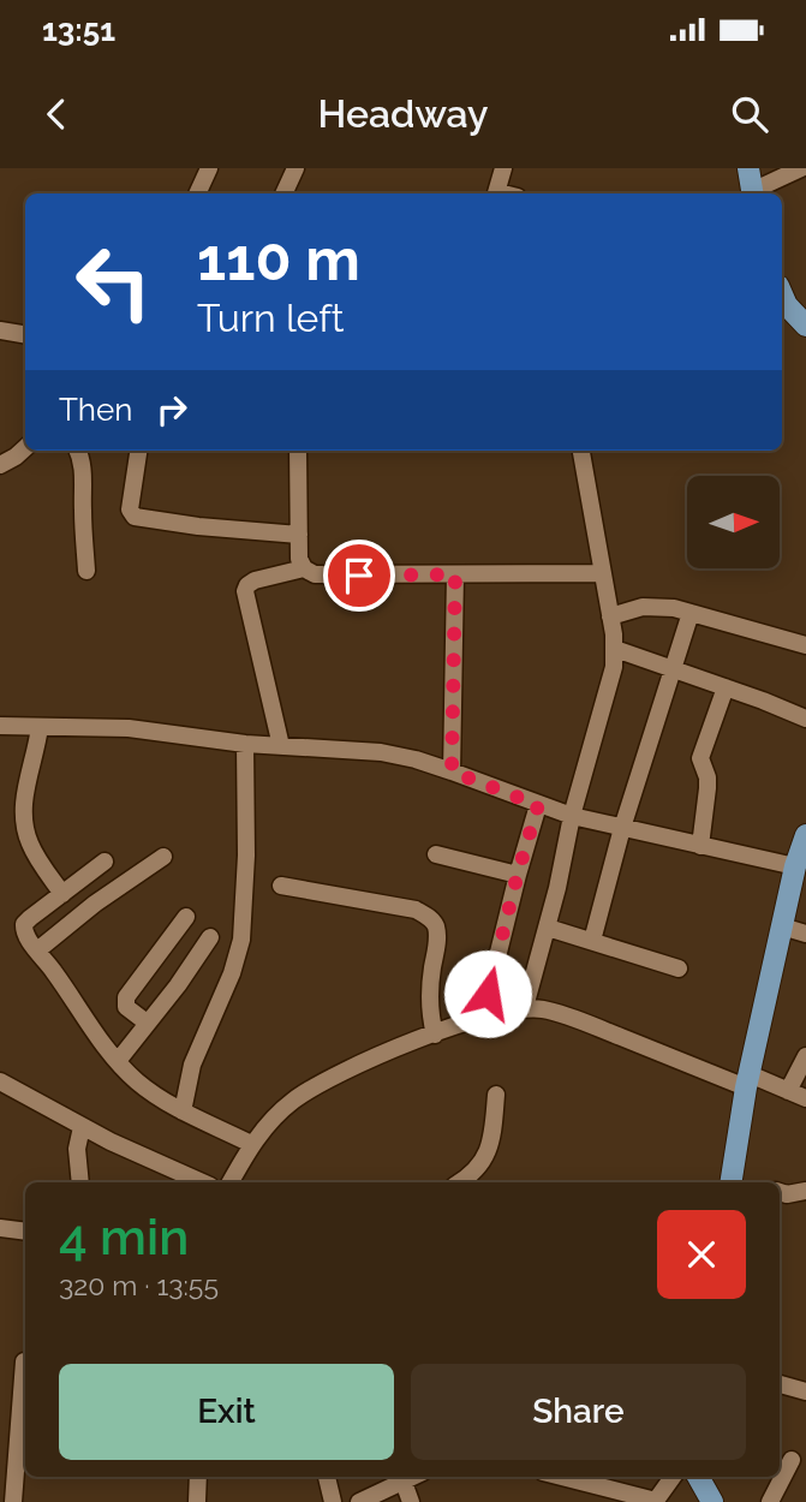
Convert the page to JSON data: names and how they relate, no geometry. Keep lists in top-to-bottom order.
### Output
{
  "north": "right",
  "page": {
    "status": "13:51",
    "header": "Headway",
    "turn": ["110 m", "Turn left"],
    "then": "Then",
    "heading": ["4 min", "320 m · 13:55"],
    "buttons": ["Exit", "Share"]
  }
}
